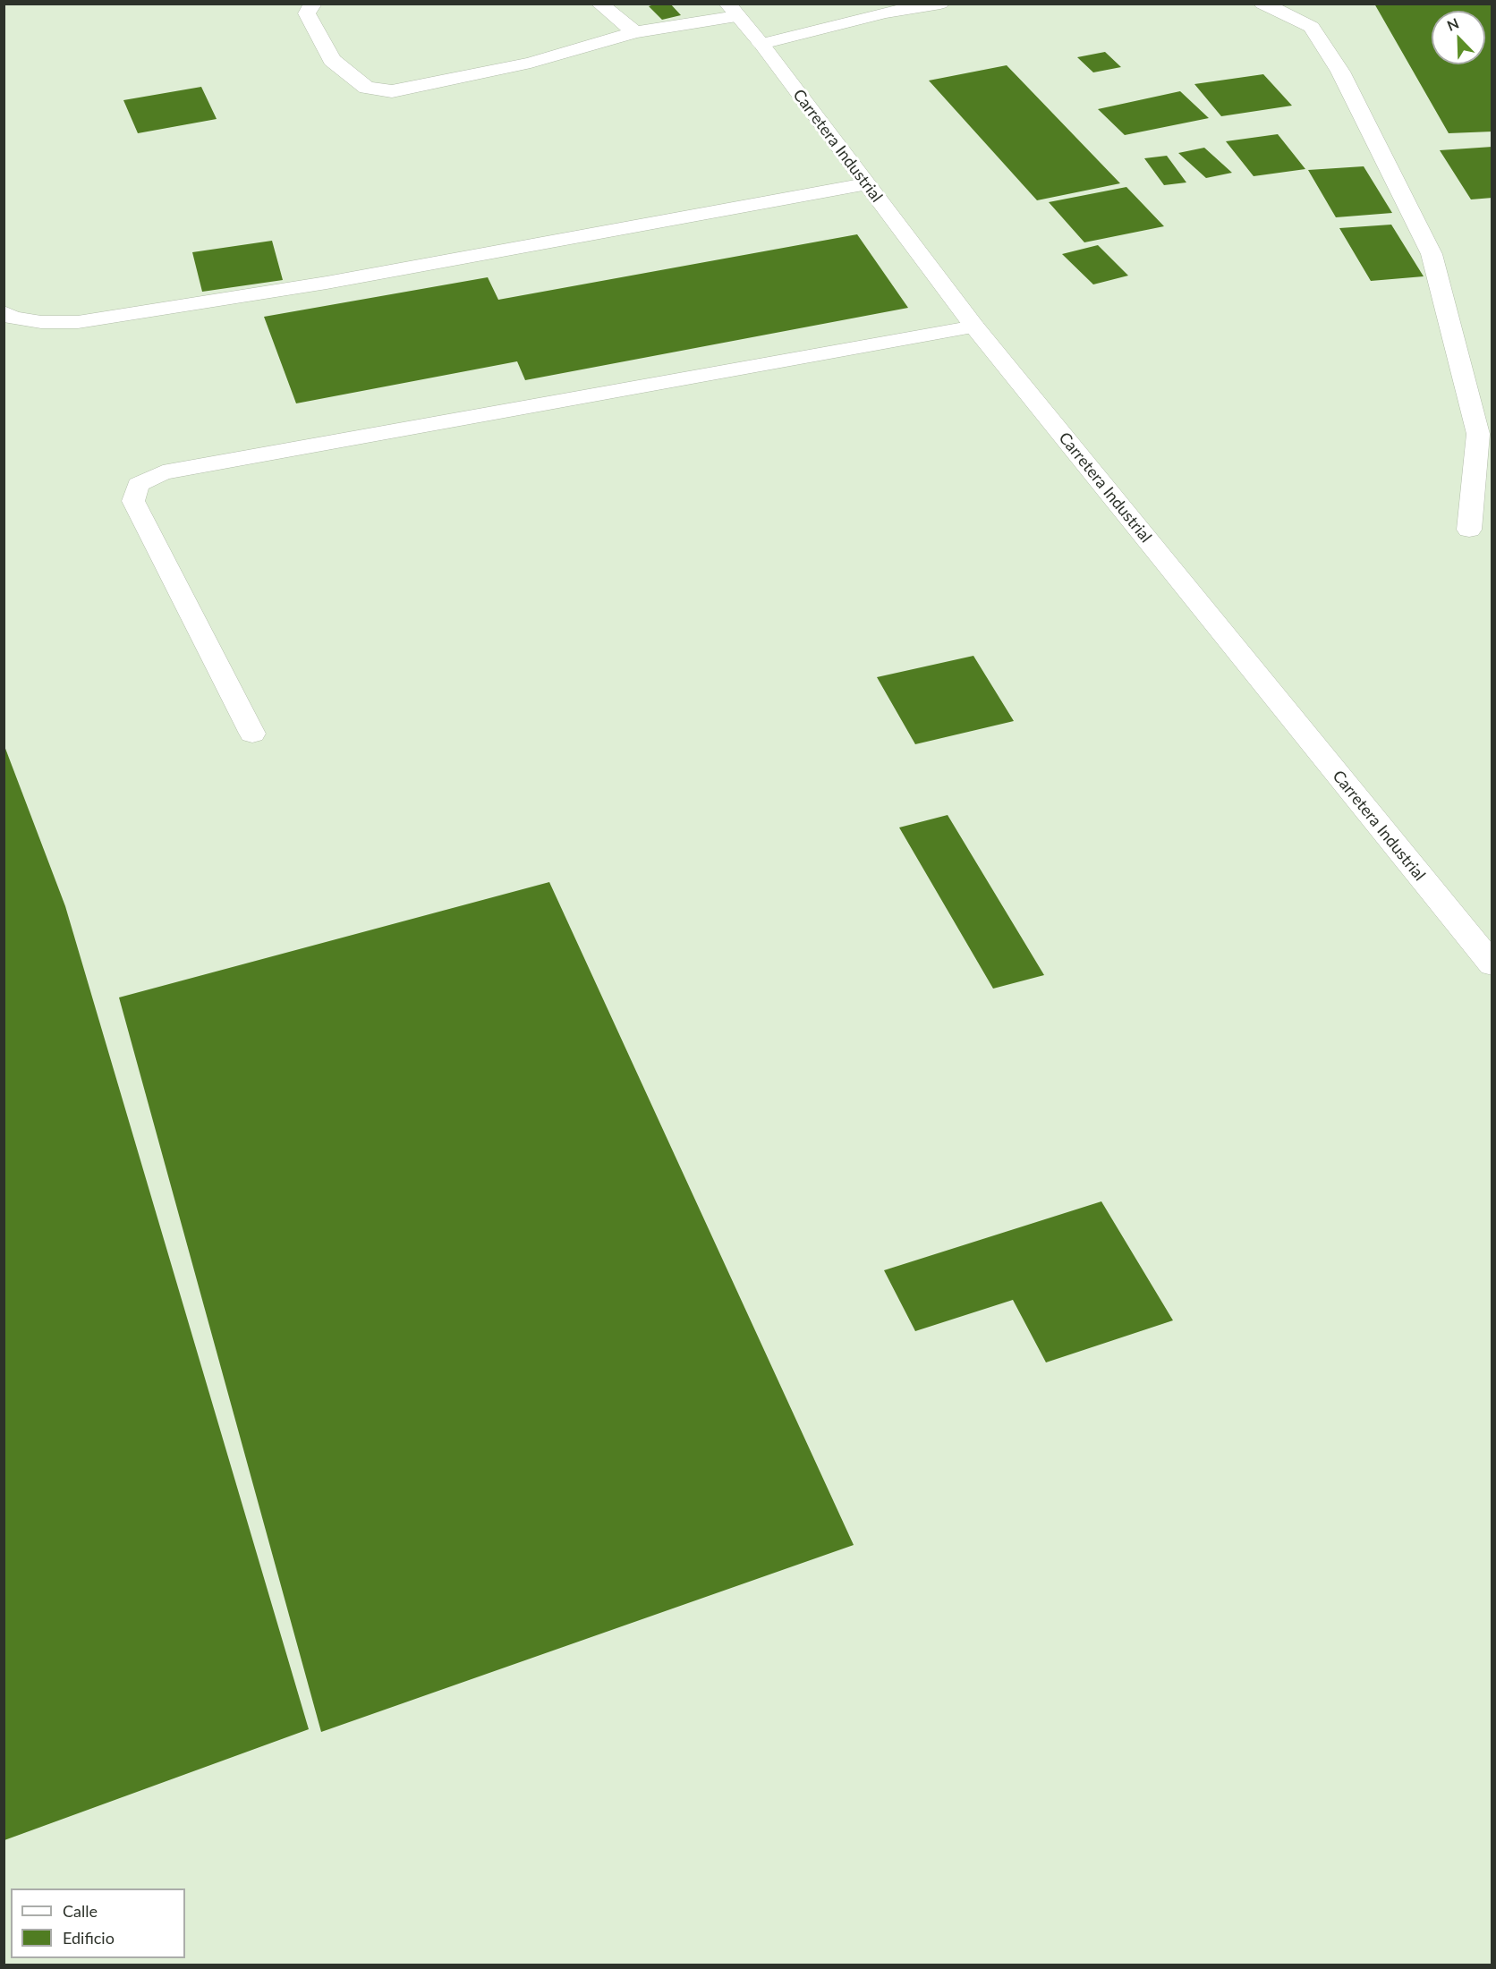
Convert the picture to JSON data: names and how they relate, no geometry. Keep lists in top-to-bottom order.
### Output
{
  "streets": {
    "main road": ["Carretera Industrial"]
  },
  "legend": ["Calle", "Edificio"],
  "north": "top left"
}
